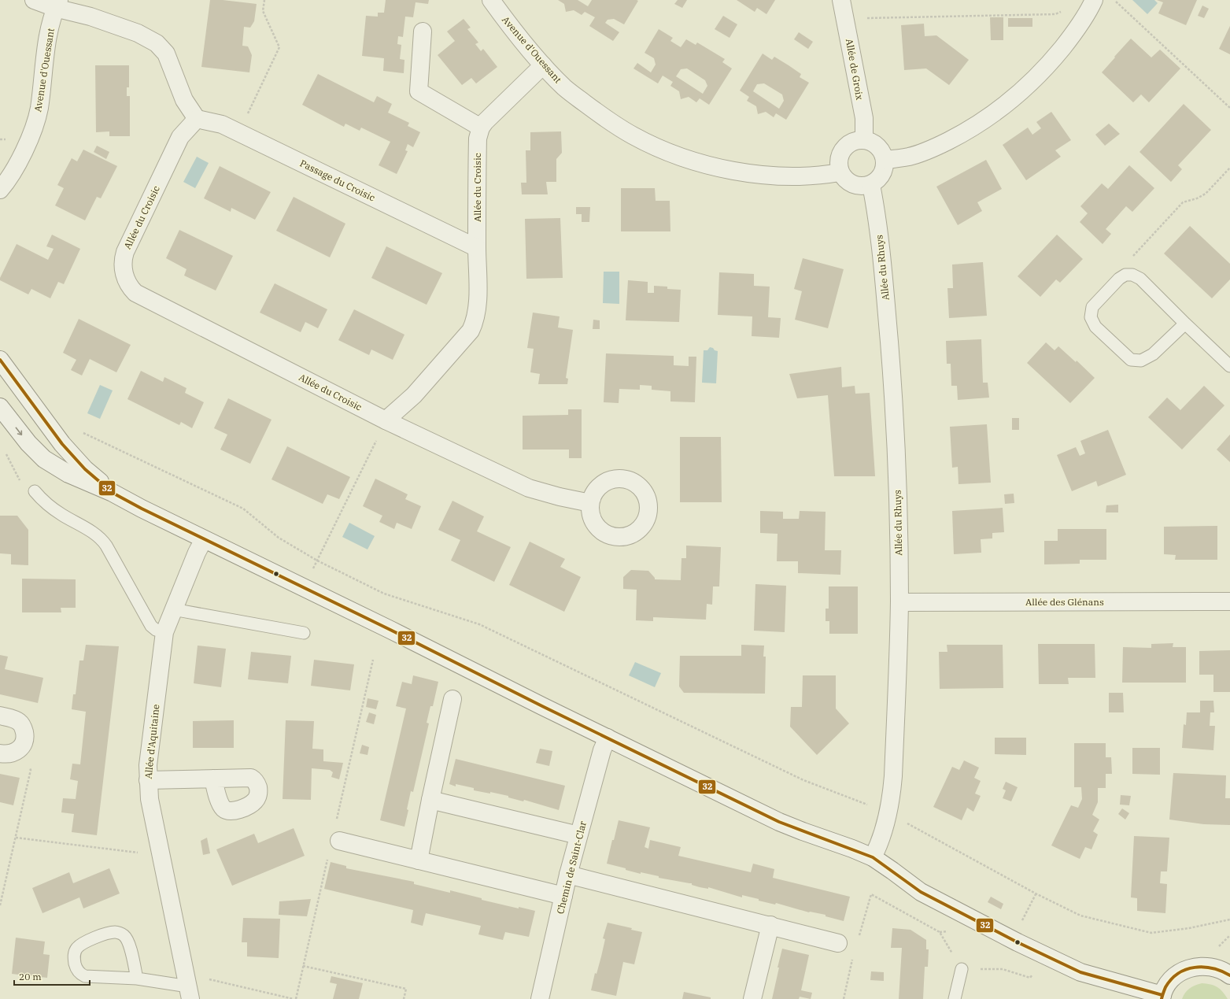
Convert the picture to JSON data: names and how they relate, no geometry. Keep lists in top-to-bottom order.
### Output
{
  "streets": {
    "street": [
      "Avenue d'Ouessant",
      "Allée de Groix",
      "Passage du Croisic",
      "Allée du Croisic",
      "Allée du Rhuys",
      "Allée des Glénans",
      "Allée d'Aquitaine",
      "Chemin de Saint-Clar"
    ]
  },
  "crossings": [
    ["Avenue d'Ouessant", "Allée de Groix"],
    ["Avenue d'Ouessant", "Allée du Croisic"],
    ["Avenue d'Ouessant", "Allée du Rhuys"],
    ["Allée de Groix", "Allée du Rhuys"],
    ["Passage du Croisic", "Allée du Croisic"],
    ["Allée du Rhuys", "Allée des Glénans"]
  ],
  "lines": ["transit line 32"],
  "scale_bar": "20 m"
}
